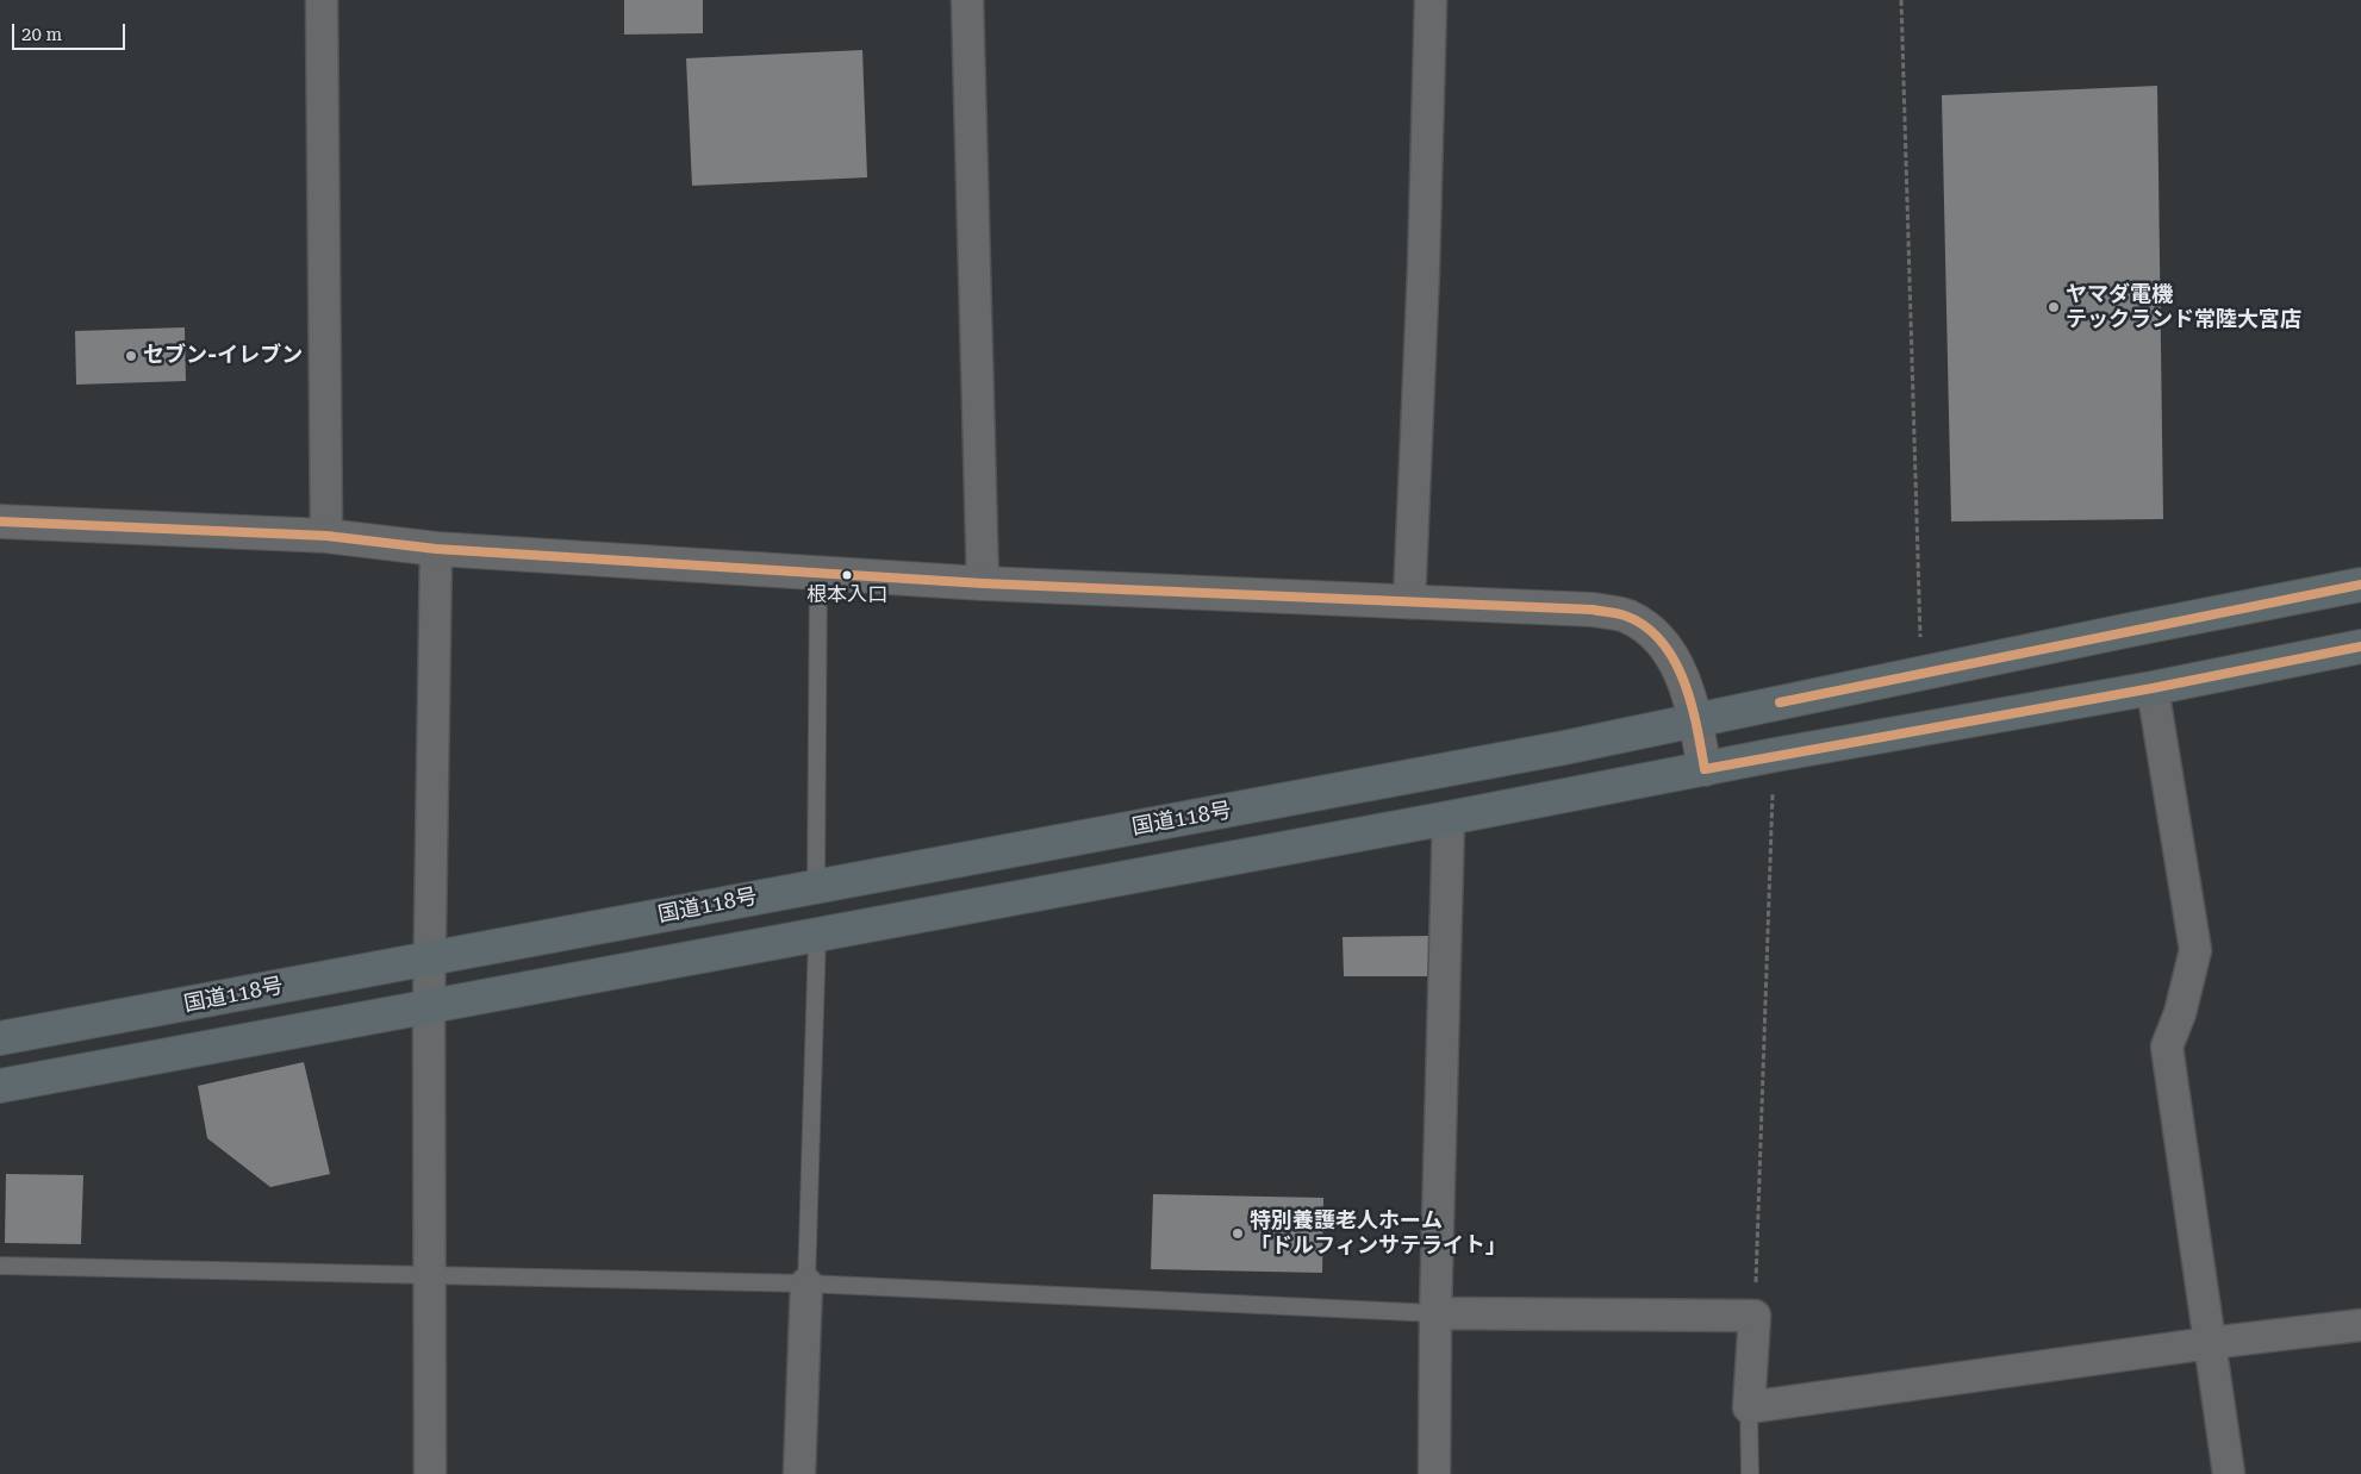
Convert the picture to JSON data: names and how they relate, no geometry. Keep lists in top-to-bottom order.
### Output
{
  "streets": {
    "highway": ["国道118号"]
  },
  "places": [
    "ヤマダ電機 テックランド常陸大宮店",
    "セブン-イレブン",
    "根本入口",
    "特別養護老人ホーム 「ドルフィンサテライト」"
  ],
  "scale_bar": "20 m"
}
